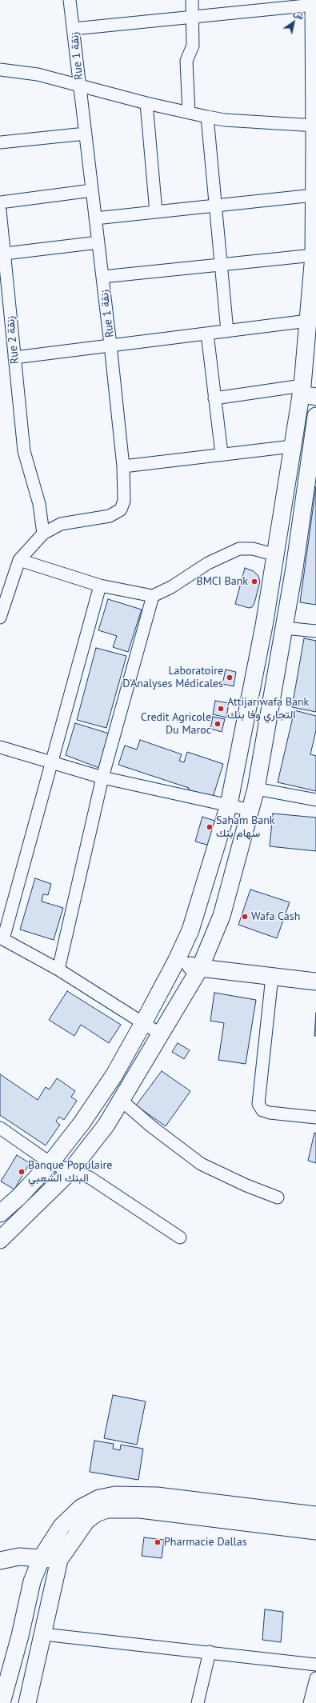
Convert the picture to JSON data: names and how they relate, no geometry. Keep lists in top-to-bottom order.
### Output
{
  "streets": {
    "street": ["Rue 1 زنقة", "Rue 2 زنقة"]
  },
  "crossings": [
    ["Rue 1 زنقة", "Rue 2 زنقة"]
  ],
  "places": [
    "BMCI Bank",
    "Laboratoire D'Analyses Médicales",
    "Attijariwafa Bank التجاري وفا بنك",
    "Credit Agricole Du Maroc",
    "Saham Bank سهام بنك",
    "Wafa Cash",
    "Banque Populaire البنك الشعبي",
    "Pharmacie Dallas"
  ],
  "north": "top right"
}
